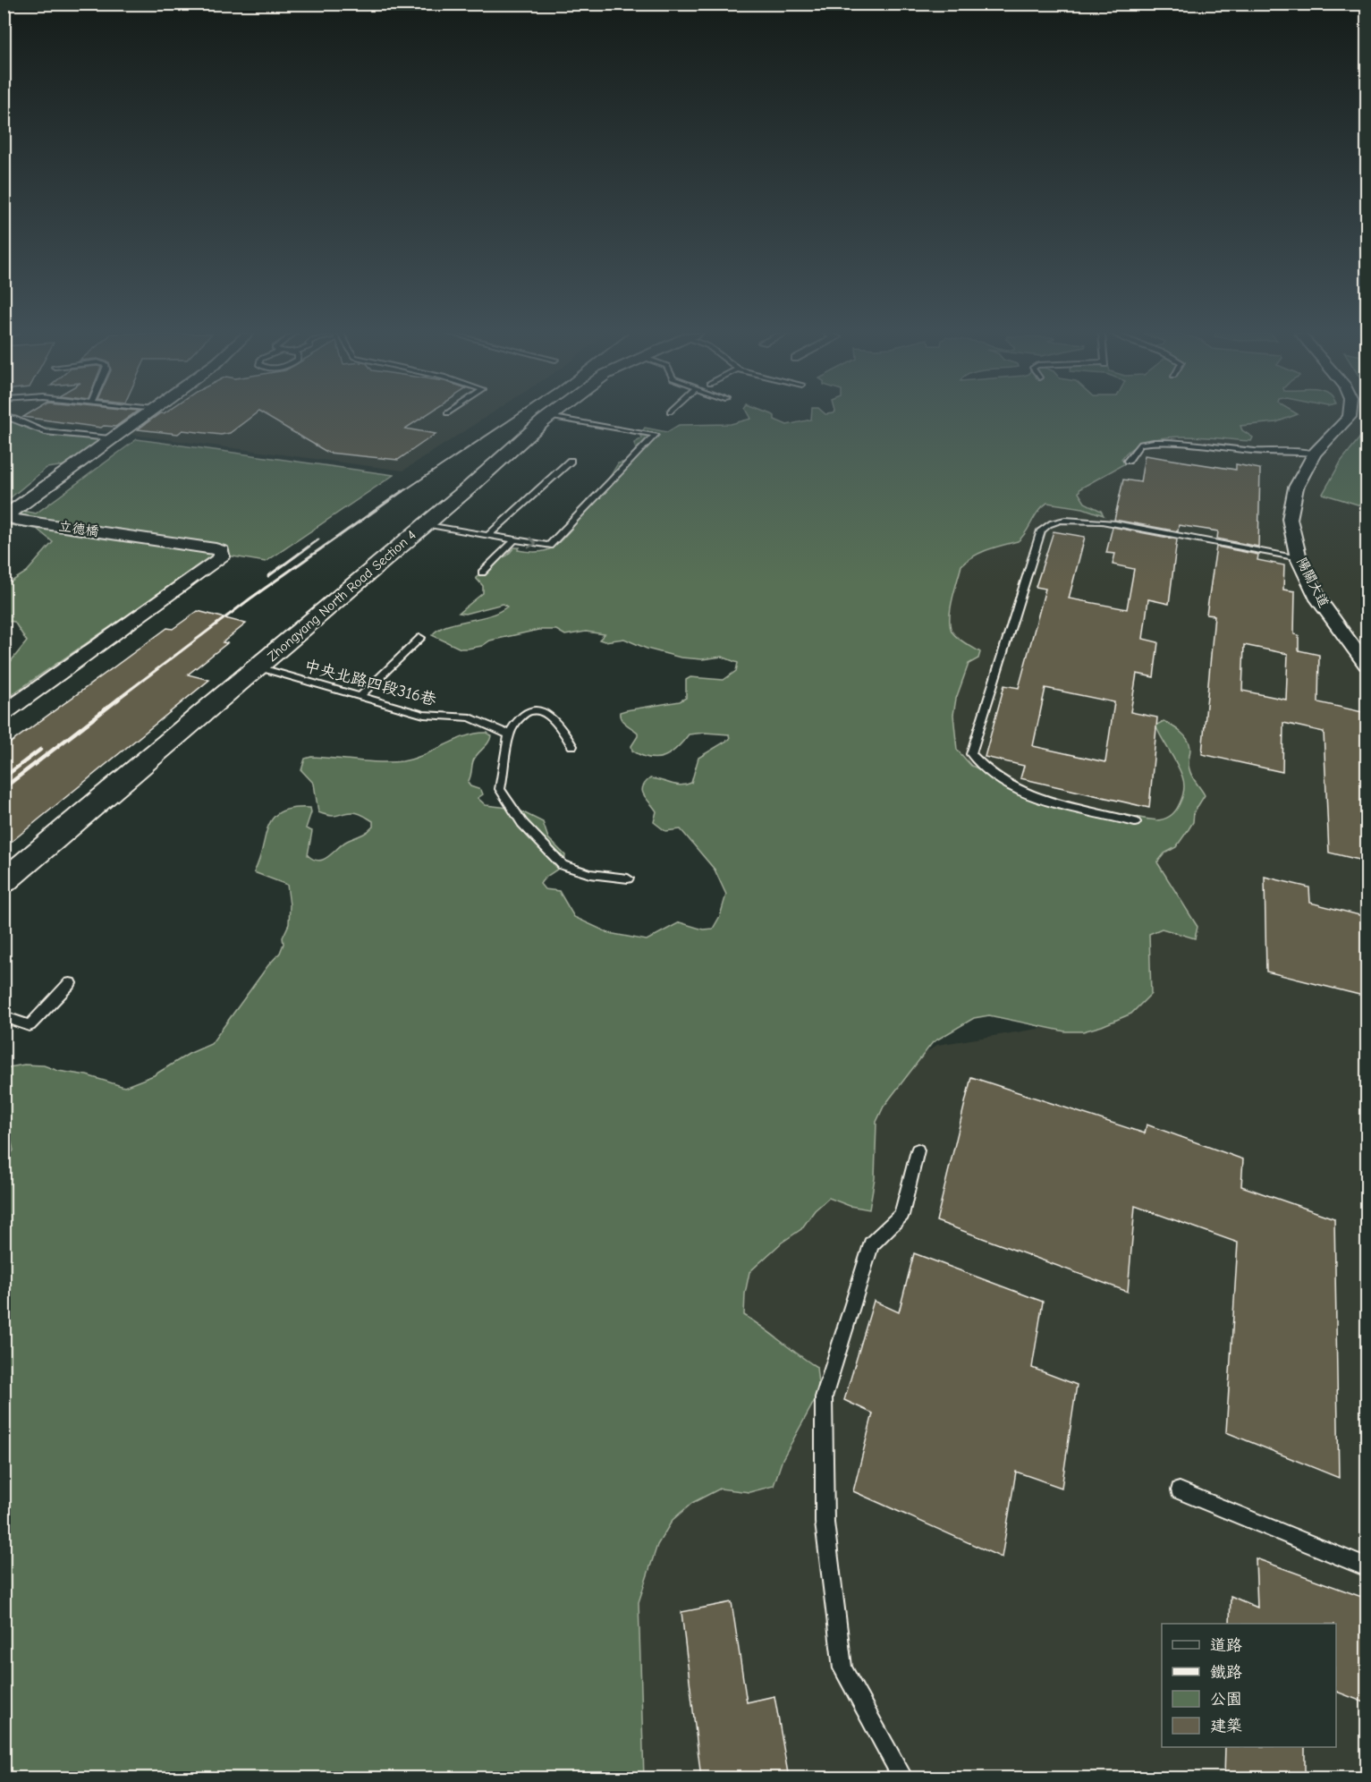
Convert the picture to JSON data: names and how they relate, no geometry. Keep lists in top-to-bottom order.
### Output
{
  "streets": {
    "street": ["立德橋", "陽關大道", "Zhongyang North Road Section 4"],
    "lane": ["中央北路四段316巷"]
  },
  "crossings": [
    ["Zhongyang North Road Section 4", "中央北路四段316巷"]
  ],
  "legend": [
    "道路",
    "鐵路",
    "公園",
    "建築"
  ]
}
